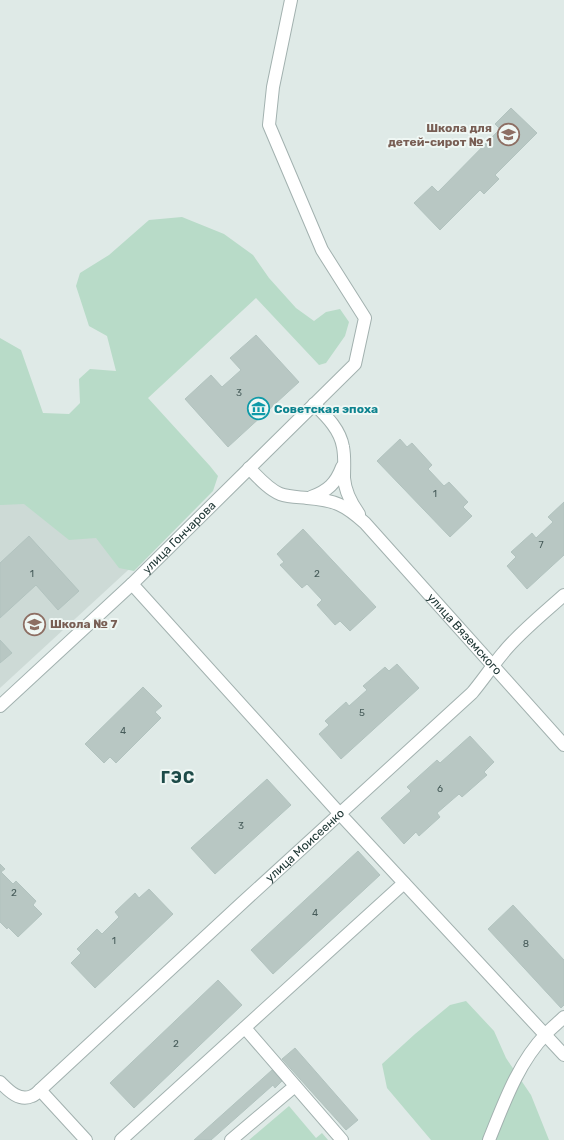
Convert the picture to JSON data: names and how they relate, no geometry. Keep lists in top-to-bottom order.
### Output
{
  "streets": {
    "street": ["улица Гончарова", "улица Вяземского", "улица Моисеенко"]
  },
  "crossings": [
    ["улица Вяземского", "улица Моисеенко"]
  ],
  "districts": ["ГЭС"],
  "places": {
    "school or university": ["Школа для детей-сирот № 1", "Школа № 7"],
    "museum": ["Советская эпоха"]
  },
  "house_numbers": [
    "3",
    "1",
    "7",
    "1",
    "2",
    "5",
    "4",
    "6",
    "3",
    "2",
    "4",
    "1",
    "8",
    "2"
  ]
}
